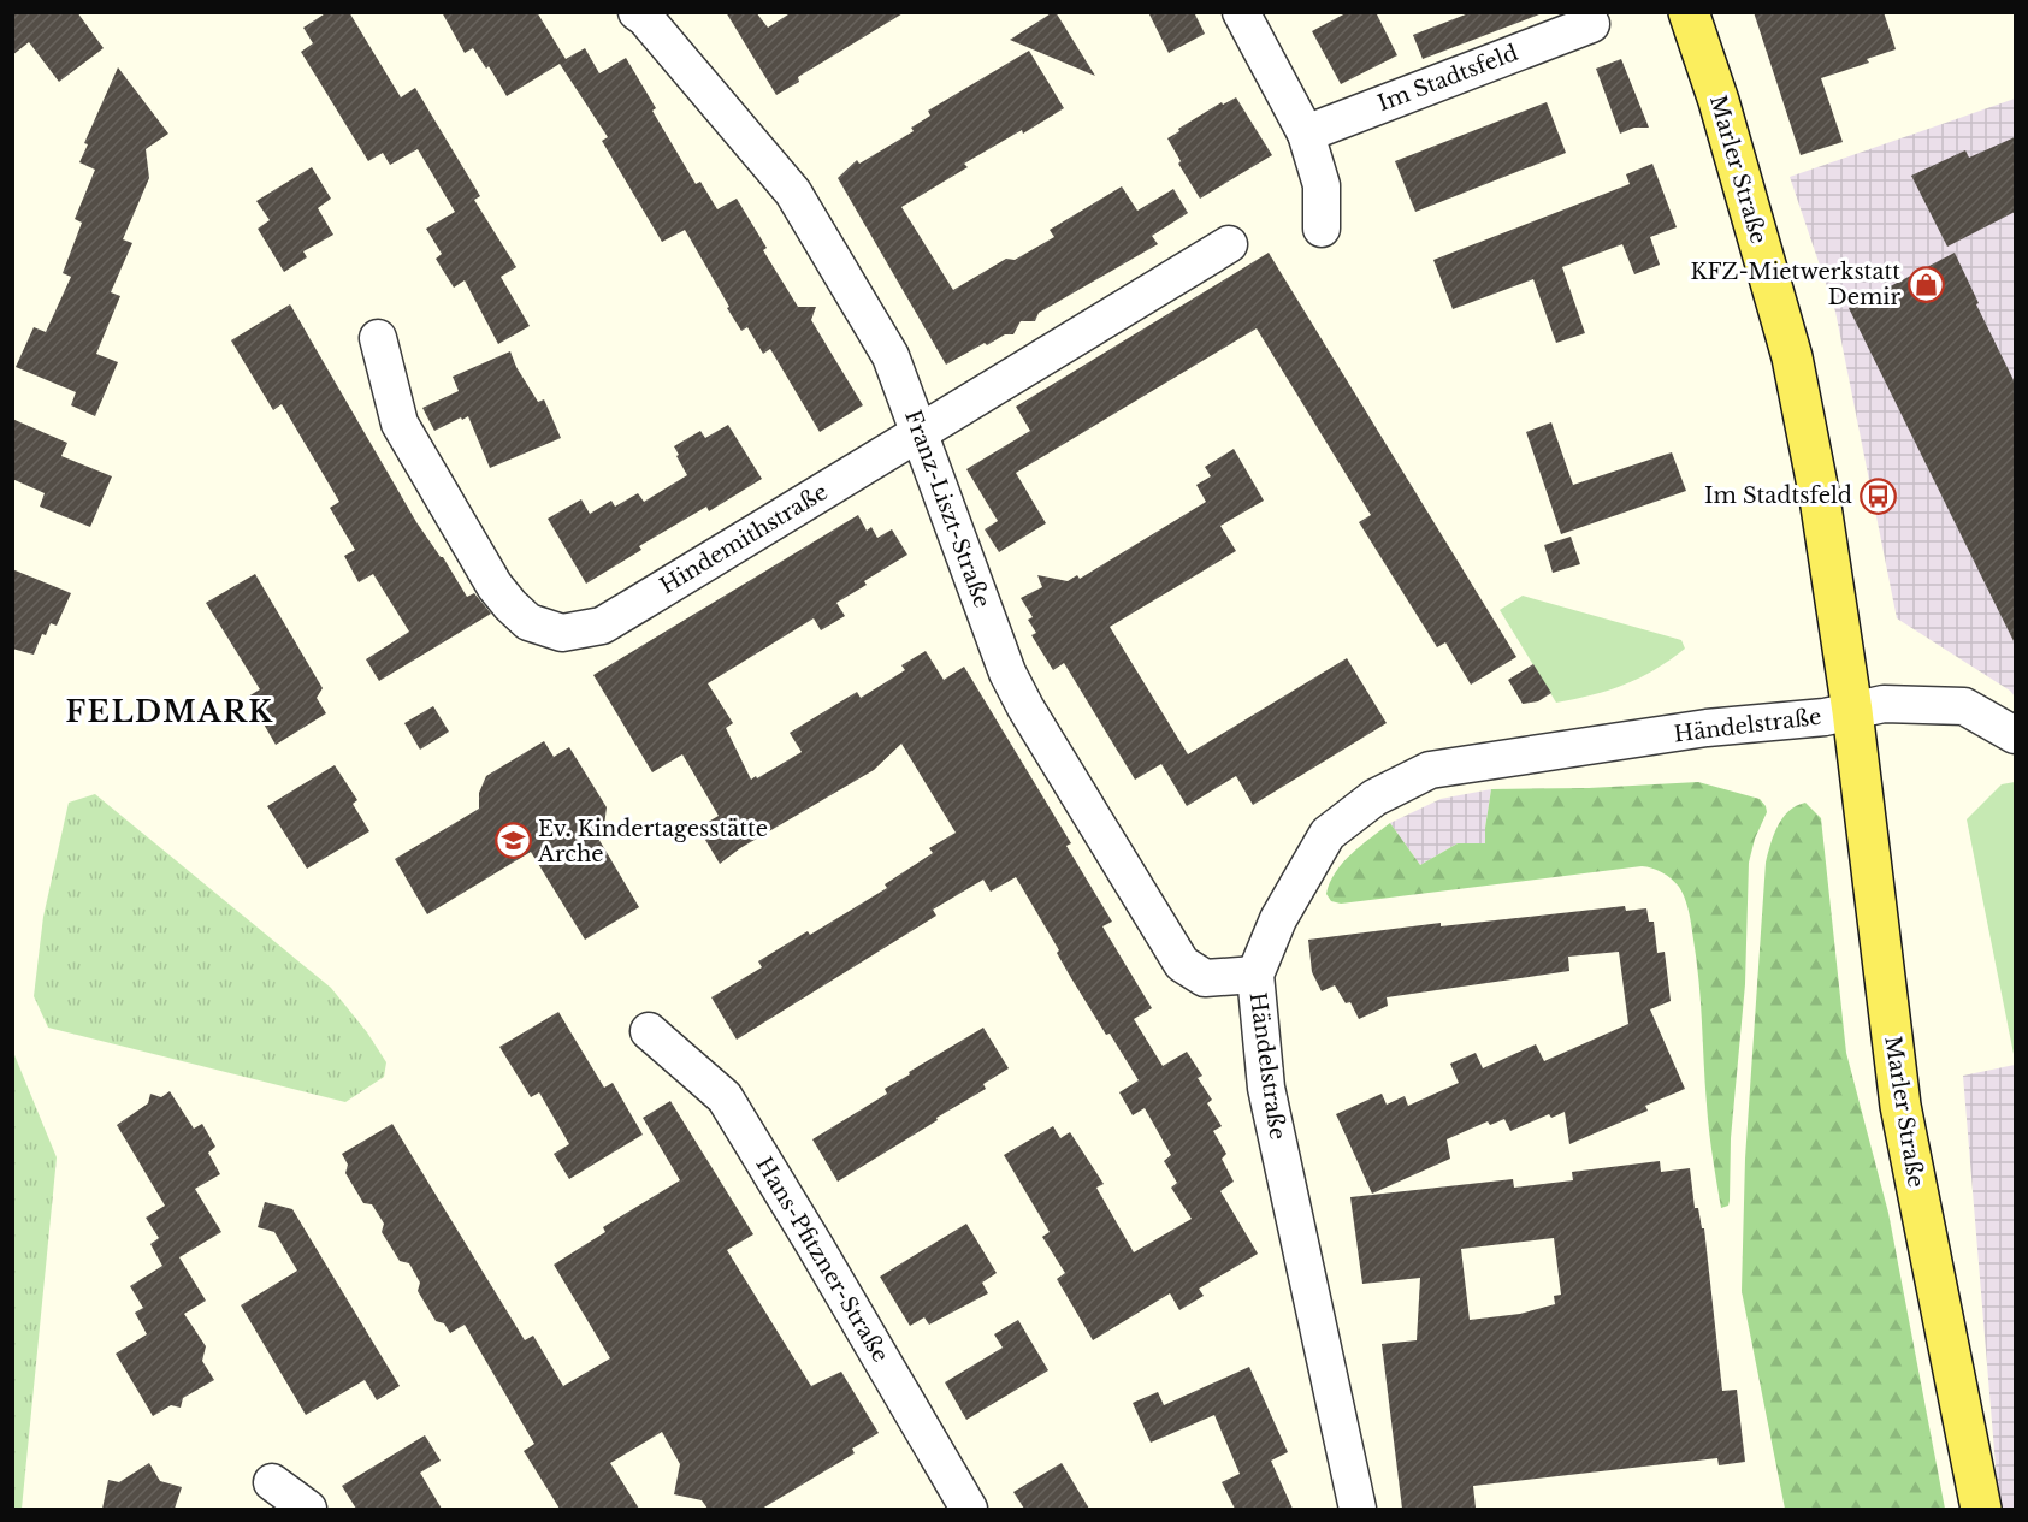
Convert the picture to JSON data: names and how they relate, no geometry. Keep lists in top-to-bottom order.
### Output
{
  "streets": {
    "main road": ["Marler Straße"],
    "street": [
      "Im Stadtsfeld",
      "Franz-Liszt-Straße",
      "Hindemithstraße",
      "Händelstraße",
      "Hans-Pfitzner-Straße"
    ]
  },
  "crossings": [
    ["Marler Straße", "Händelstraße"],
    ["Franz-Liszt-Straße", "Hindemithstraße"],
    ["Franz-Liszt-Straße", "Händelstraße"]
  ],
  "districts": ["FELDMARK"],
  "places": {
    "shop": ["KFZ-Mietwerkstatt Demir"],
    "bus stop": ["Im Stadtsfeld"],
    "school or university": ["Ev. Kindertagesstätte Arche"]
  }
}
